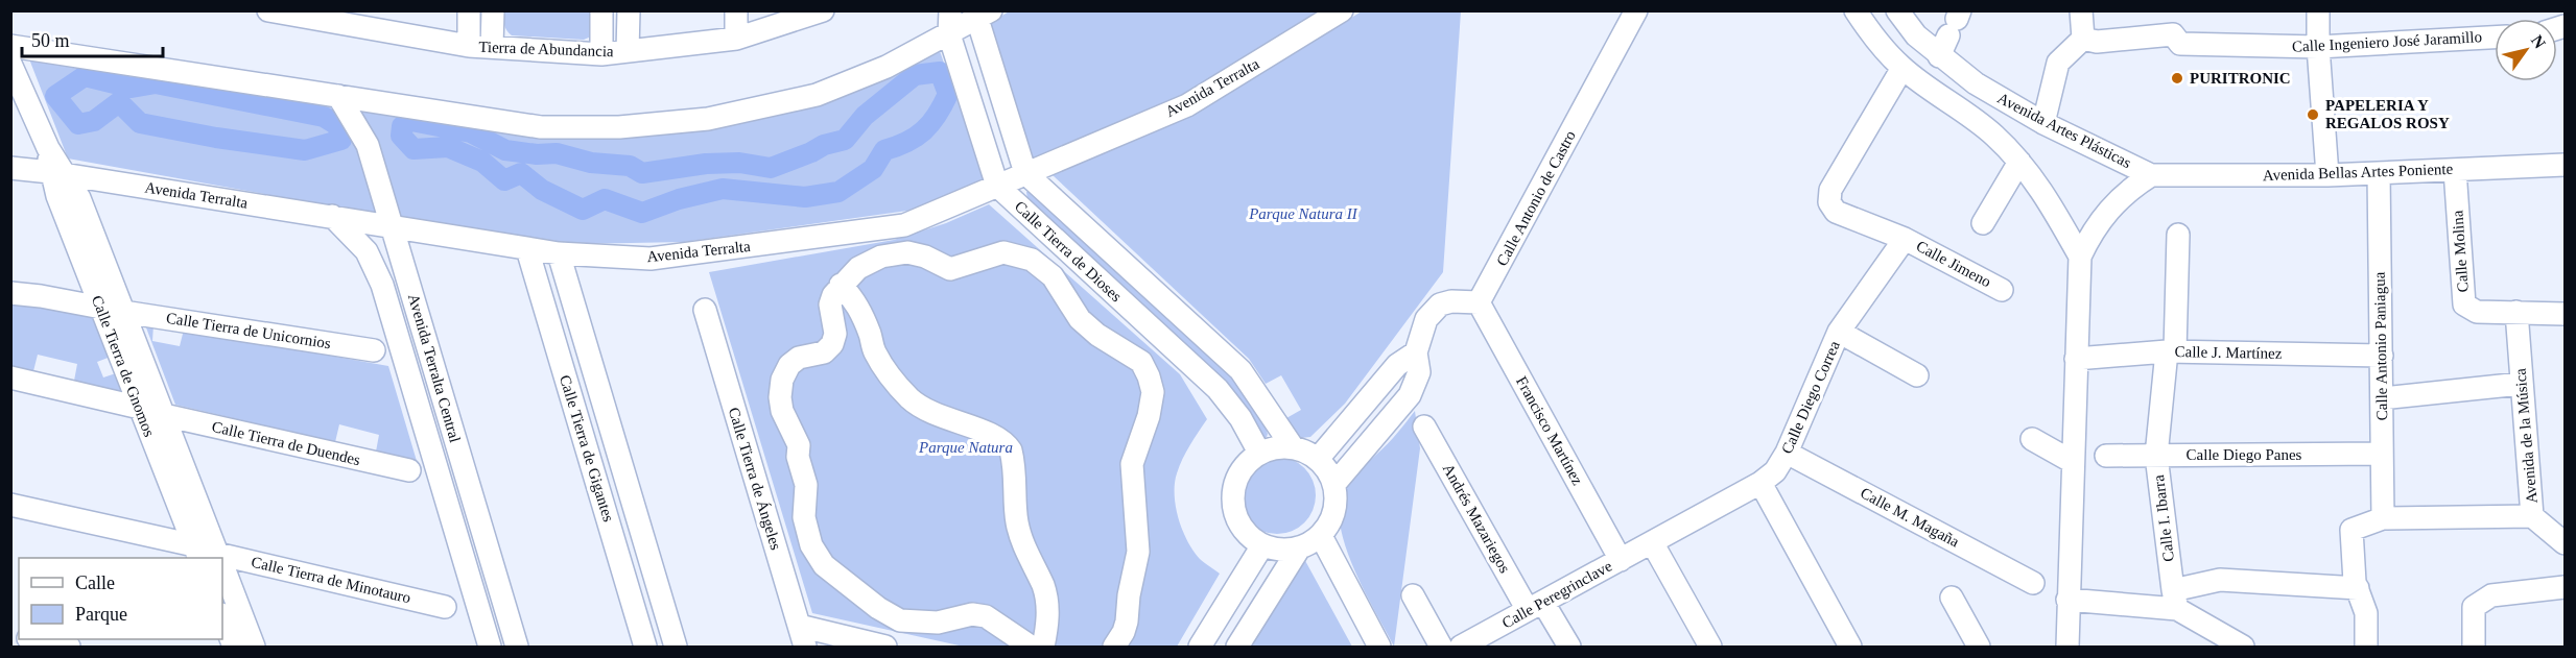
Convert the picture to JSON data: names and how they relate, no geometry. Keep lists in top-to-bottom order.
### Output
{
  "streets": {
    "street": [
      "Calle Ingeniero José Jaramillo",
      "Tierra de Abundancia",
      "Avenida Terralta",
      "Avenida Artes Plásticas",
      "Avenida Bellas Artes Poniente",
      "Calle Antonio de Castro",
      "Calle Tierra de Dioses",
      "Calle Molina",
      "Calle Jimeno",
      "Calle Tierra de Unicornios",
      "Calle Antonio Paniagua",
      "Calle J. Martínez",
      "Calle Tierra de Gnomos",
      "Avenida Terralta Central",
      "Calle Diego Correa",
      "Francisco Martínez",
      "Avenida de la Música",
      "Calle Tierra de Duendes",
      "Calle Tierra de Gigantes",
      "Calle Diego Panes",
      "Calle Tierra de Ángeles",
      "Calle M. Magaña",
      "Andrés Mazariegos",
      "Calle I. Ibarra",
      "Calle Tierra de Minotauro",
      "Calle Peregrinclave"
    ]
  },
  "crossings": [
    ["Avenida Terralta", "Calle Tierra de Dioses"],
    ["Avenida Terralta", "Calle Tierra de Gnomos"],
    ["Avenida Terralta", "Avenida Terralta Central"],
    ["Avenida Terralta", "Calle Tierra de Gigantes"],
    ["Avenida Artes Plásticas", "Avenida Bellas Artes Poniente"],
    ["Avenida Artes Plásticas", "Calle J. Martínez"],
    ["Avenida Bellas Artes Poniente", "Calle Molina"],
    ["Avenida Bellas Artes Poniente", "Calle Antonio Paniagua"],
    ["Calle Antonio de Castro", "Francisco Martínez"],
    ["Calle Molina", "Avenida de la Música"],
    ["Calle Jimeno", "Calle Diego Correa"],
    ["Calle Tierra de Unicornios", "Calle Tierra de Gnomos"],
    ["Calle Antonio Paniagua", "Calle J. Martínez"],
    ["Calle Antonio Paniagua", "Calle Diego Panes"],
    ["Calle J. Martínez", "Calle I. Ibarra"],
    ["Calle Tierra de Gnomos", "Calle Tierra de Duendes"],
    ["Calle Tierra de Gnomos", "Calle Tierra de Minotauro"],
    ["Calle Diego Correa", "Francisco Martínez"],
    ["Calle Diego Correa", "Calle M. Magaña"],
    ["Calle Diego Correa", "Calle Peregrinclave"],
    ["Francisco Martínez", "Calle Peregrinclave"],
    ["Calle Diego Panes", "Calle I. Ibarra"],
    ["Andrés Mazariegos", "Calle Peregrinclave"]
  ],
  "parks": ["Parque Natura II", "Parque Natura"],
  "places": ["PURITRONIC", "PAPELERIA Y REGALOS ROSY"],
  "legend": ["Calle", "Parque"],
  "scale_bar": "50 m",
  "north": "top right"
}
